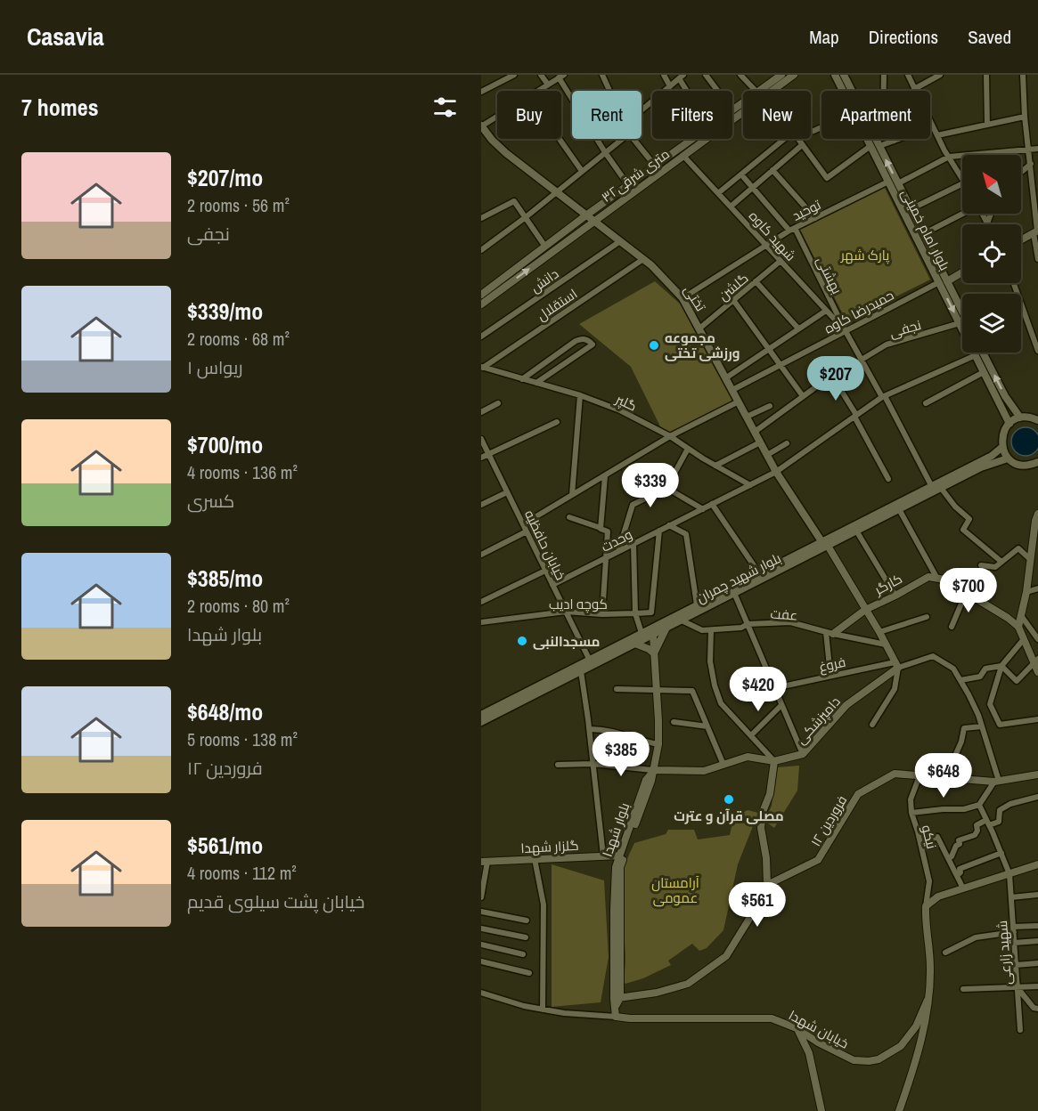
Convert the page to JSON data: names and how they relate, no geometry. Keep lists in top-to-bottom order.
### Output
{
  "streets": {
    "main road": ["بلوار امام خمینی", "تختی", "بلوار شهید چمران"],
    "street": [
      "متری شرقی۳۲",
      "توحید",
      "شهید کاوه",
      "بهشتی",
      "دانش",
      "گلشن",
      "استقلال",
      "حمیدرضا کاوه",
      "نجفی",
      "گلپر",
      "وحدت",
      "خیابان حافظیه",
      "کارگر",
      "کوچه ادیب",
      "عفت",
      "فروغ",
      "دامپزشکی",
      "۱۲ فروردین",
      "بلوار شهدا",
      "نیکو",
      "گلزار شهدا",
      "شهید زارعی",
      "خیابان شهدا"
    ]
  },
  "crossings": [
    ["متری شرقی۳۲", "شهید کاوه"],
    ["متری شرقی۳۲", "تختی"],
    ["توحید", "بلوار امام خمینی"],
    ["توحید", "شهید کاوه"],
    ["توحید", "بهشتی"],
    ["توحید", "تختی"],
    ["بلوار امام خمینی", "حمیدرضا کاوه"],
    ["بلوار امام خمینی", "نجفی"],
    ["بلوار امام خمینی", "وحدت"],
    ["شهید کاوه", "بهشتی"],
    ["شهید کاوه", "گلشن"],
    ["شهید کاوه", "حمیدرضا کاوه"],
    ["بهشتی", "حمیدرضا کاوه"],
    ["دانش", "تختی"],
    ["گلشن", "تختی"],
    ["تختی", "استقلال"],
    ["تختی", "حمیدرضا کاوه"],
    ["تختی", "نجفی"],
    ["تختی", "وحدت"],
    ["تختی", "بلوار شهید چمران"],
    ["استقلال", "گلپر"],
    ["گلپر", "وحدت"],
    ["وحدت", "خیابان حافظیه"],
    ["خیابان حافظیه", "بلوار شهید چمران"],
    ["خیابان حافظیه", "کوچه ادیب"],
    ["بلوار شهید چمران", "عفت"],
    ["کارگر", "عفت"],
    ["فروغ", "دامپزشکی"],
    ["دامپزشکی", "بلوار شهدا"],
    ["۱۲ فروردین", "نیکو"],
    ["بلوار شهدا", "گلزار شهدا"]
  ],
  "parks": ["پارک شهر", "آرامستان عمومی"],
  "places": ["مجموعه ورزشی تختی", "مسجدالنبی", "مصلی قرآن و عترت"],
  "north": "top left",
  "page": {
    "header": "Casavia",
    "nav": ["Map", "Directions", "Saved"],
    "heading": "7 homes",
    "chip": [
      "Buy",
      "Rent",
      "Filters",
      "New",
      "Apartment"
    ],
    "list": [
      {
        "name": "$207/mo",
        "note": "2 rooms · 56 m² · نجفی"
      },
      {
        "name": "$339/mo",
        "note": "2 rooms · 68 m² · ریواس ۱"
      },
      {
        "name": "$700/mo",
        "note": "4 rooms · 136 m² · کسری"
      },
      {
        "name": "$385/mo",
        "note": "2 rooms · 80 m² · بلوار شهدا"
      },
      {
        "name": "$648/mo",
        "note": "5 rooms · 138 m² · ۱۲ فروردین"
      },
      {
        "name": "$561/mo",
        "note": "4 rooms · 112 m² · خیابان پشت سیلوی قدیم"
      }
    ],
    "price": [
      "$207",
      "$339",
      "$700",
      "$420",
      "$385",
      "$648",
      "$561"
    ]
  }
}
